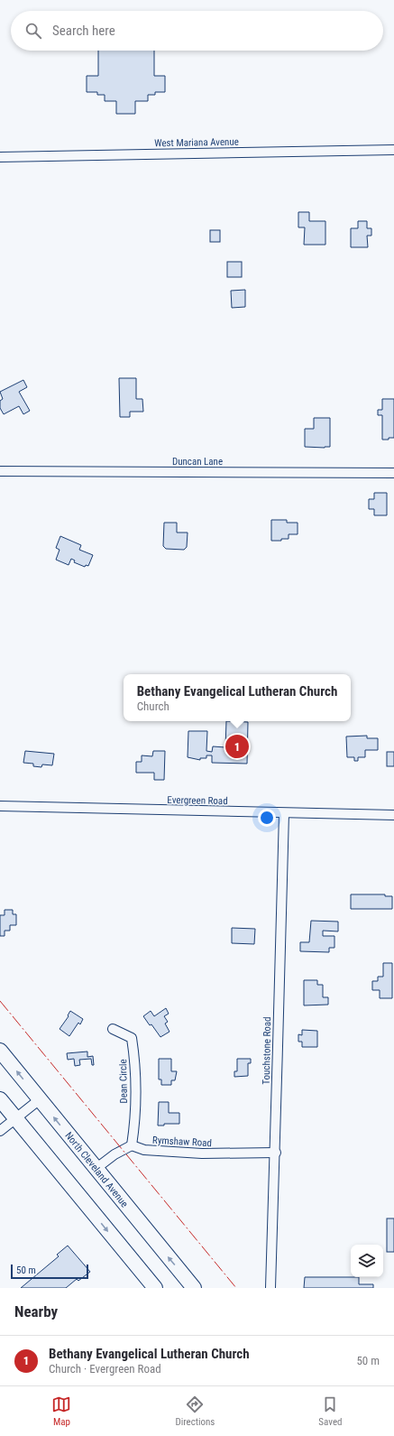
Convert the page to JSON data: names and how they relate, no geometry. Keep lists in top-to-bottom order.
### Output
{
  "streets": {
    "main road": ["North Cleveland Avenue"],
    "street": [
      "West Mariana Avenue",
      "Duncan Lane",
      "Evergreen Road",
      "Touchstone Road",
      "Dean Circle",
      "Rymshaw Road"
    ]
  },
  "crossings": [
    ["Evergreen Road", "Touchstone Road"],
    ["Touchstone Road", "Rymshaw Road"],
    ["Dean Circle", "Rymshaw Road"]
  ],
  "scale_bar": "50 m",
  "page": {
    "search": "Search here",
    "popup": ["Bethany Evangelical Lutheran Church", "Church"],
    "pins": "1",
    "scale": "50 m",
    "heading": "Nearby",
    "list": [
      {
        "mark": "1",
        "name": "Bethany Evangelical Lutheran Church",
        "note": "Church · Evergreen Road",
        "value": "50 m"
      }
    ],
    "nav": ["Map", "Directions", "Saved"]
  }
}
